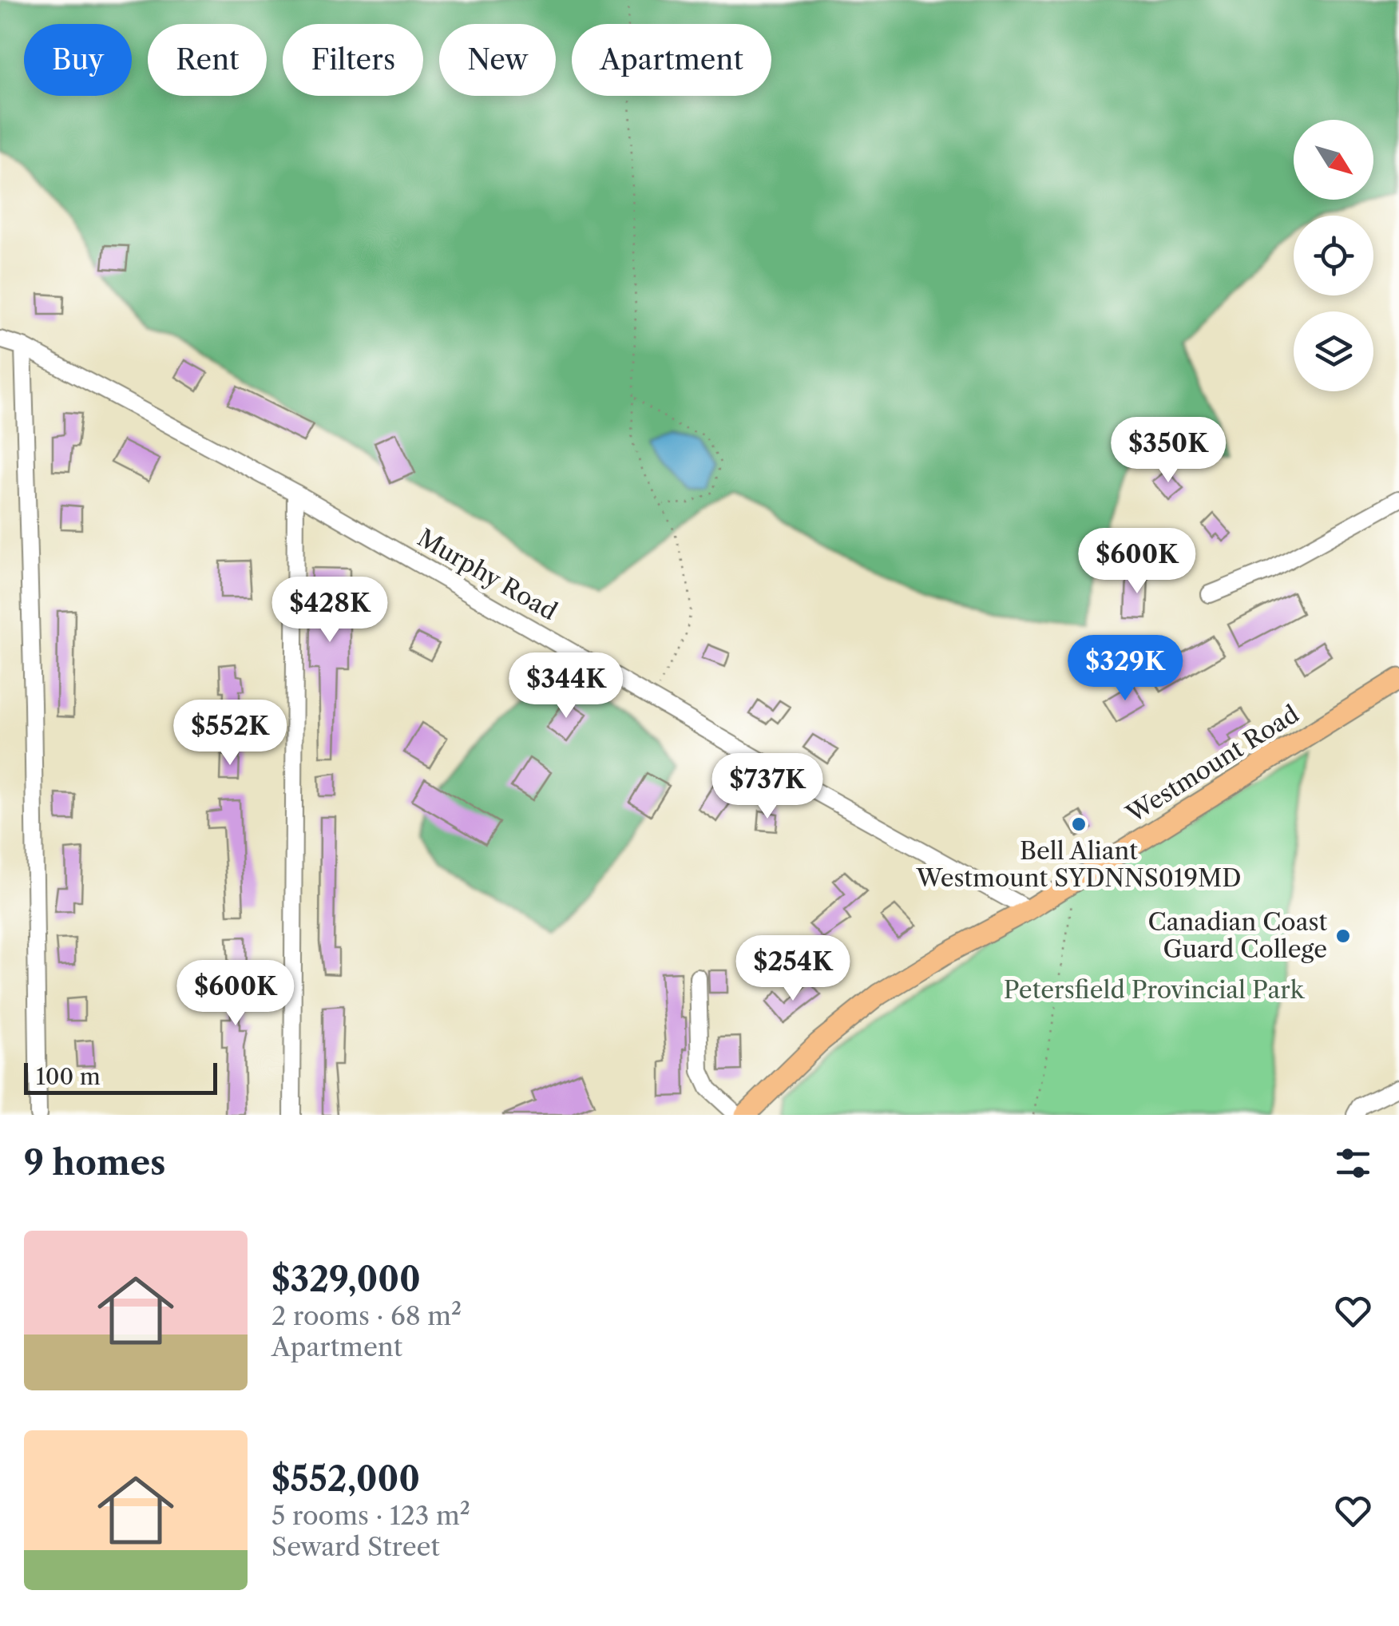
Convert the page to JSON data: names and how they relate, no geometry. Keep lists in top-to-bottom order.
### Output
{
  "streets": {
    "main road": ["Westmount Road"],
    "street": ["Murphy Road"]
  },
  "crossings": [
    ["Murphy Road", "Westmount Road"]
  ],
  "parks": ["Petersfield Provincial Park"],
  "places": ["Bell Aliant Westmount SYDNNS019MD", "Canadian Coast Guard College"],
  "scale_bar": "100 m",
  "north": "bottom right",
  "page": {
    "chip": [
      "Buy",
      "Rent",
      "Filters",
      "New",
      "Apartment"
    ],
    "price": [
      "$350K",
      "$600K",
      "$428K",
      "$329K",
      "$344K",
      "$552K",
      "$737K",
      "$254K",
      "$600K"
    ],
    "scale": "100 m",
    "heading": "9 homes",
    "list": [
      {
        "name": "$329,000",
        "note": "2 rooms · 68 m² · Apartment"
      },
      {
        "name": "$552,000",
        "note": "5 rooms · 123 m² · Seward Street"
      }
    ]
  }
}
